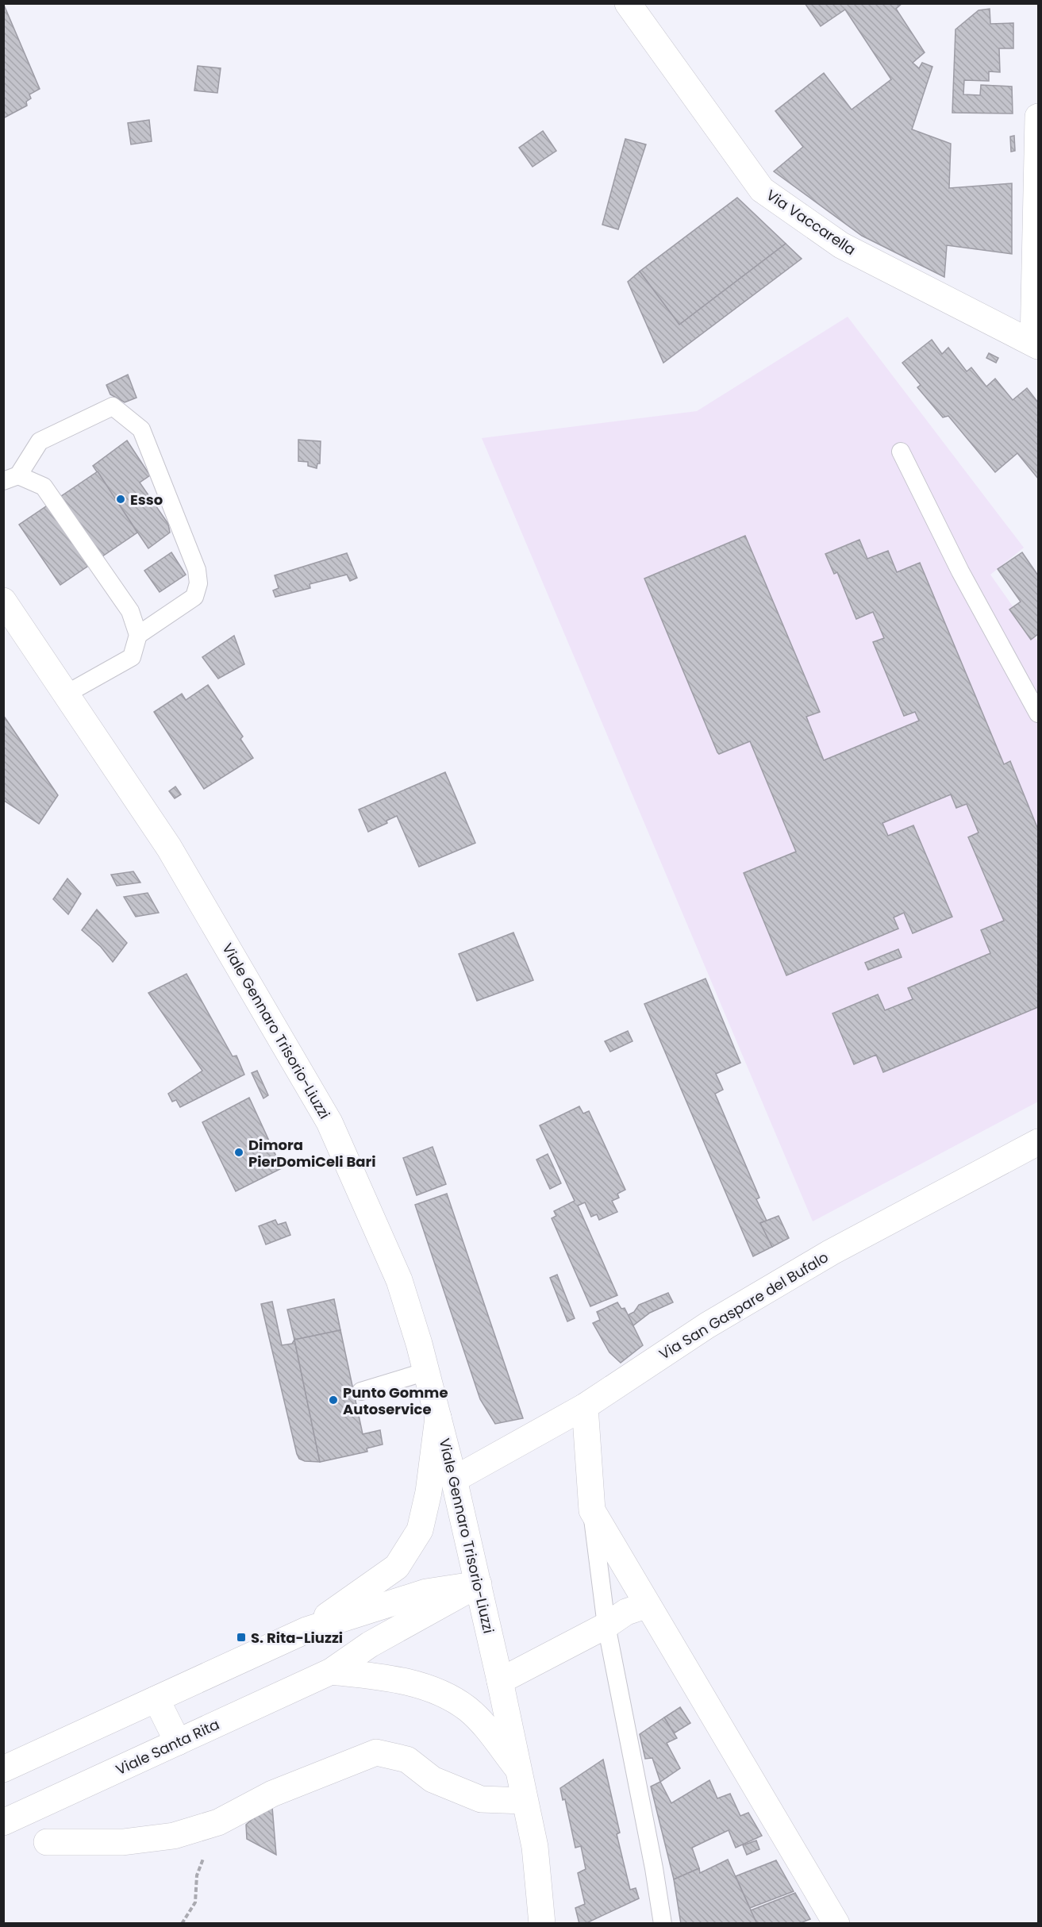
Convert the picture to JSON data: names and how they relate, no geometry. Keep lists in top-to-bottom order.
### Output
{
  "streets": {
    "street": [
      "Via Vaccarella",
      "Viale Gennaro Trisorio-Liuzzi",
      "Via San Gaspare del Bufalo",
      "Viale Santa Rita"
    ]
  },
  "crossings": [
    ["Viale Gennaro Trisorio-Liuzzi", "Via San Gaspare del Bufalo"],
    ["Viale Gennaro Trisorio-Liuzzi", "Viale Santa Rita"]
  ],
  "places": {
    "other": ["Esso", "Dimora PierDomiCeli Bari", "Punto Gomme Autoservice"],
    "transit": ["S. Rita-Liuzzi"]
  }
}
